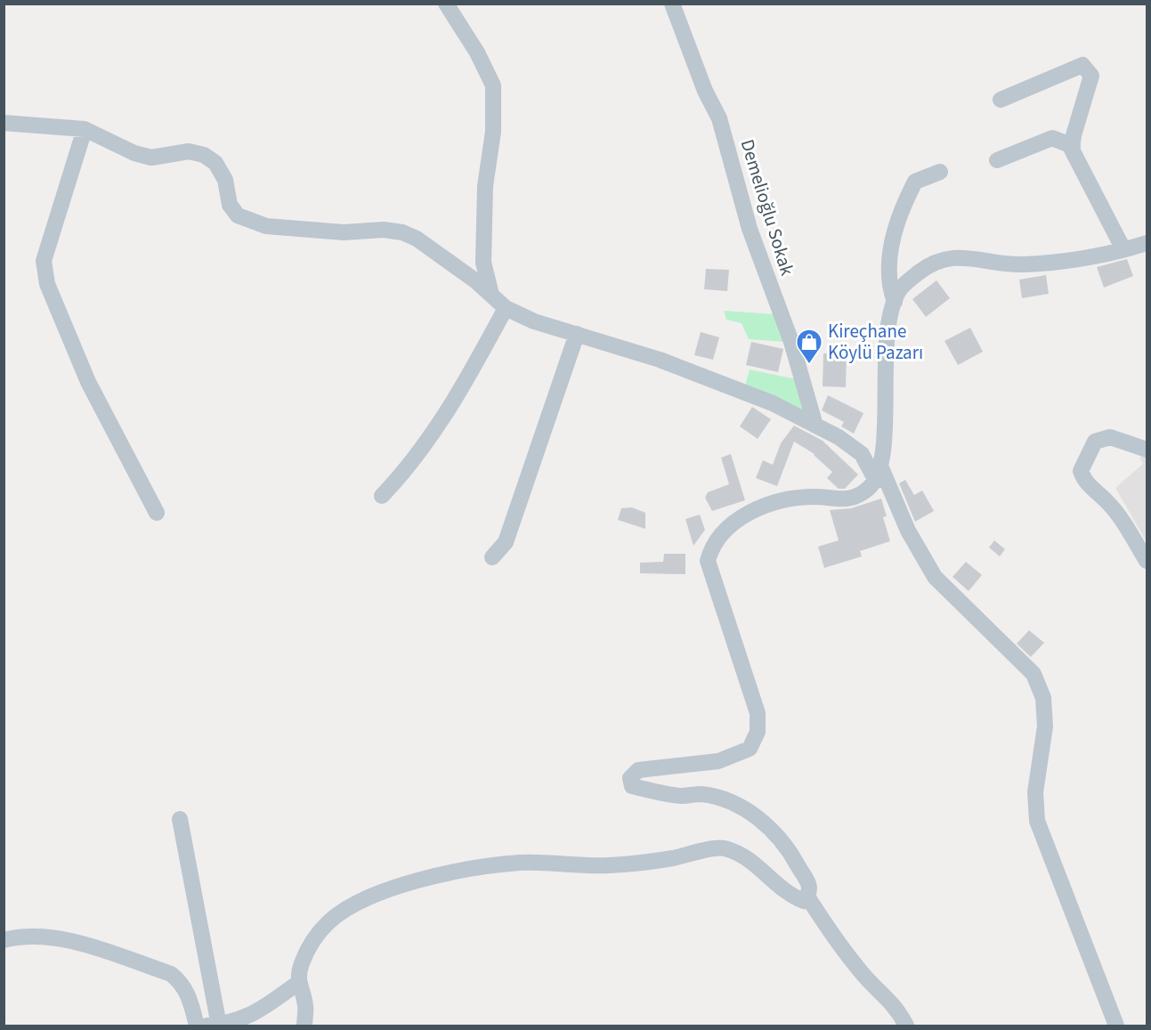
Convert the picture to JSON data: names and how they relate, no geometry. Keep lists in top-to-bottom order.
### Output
{
  "streets": {
    "street": ["Demelioğlu Sokak"]
  },
  "places": {
    "shop": ["Kireçhane Köylü Pazarı"]
  }
}
